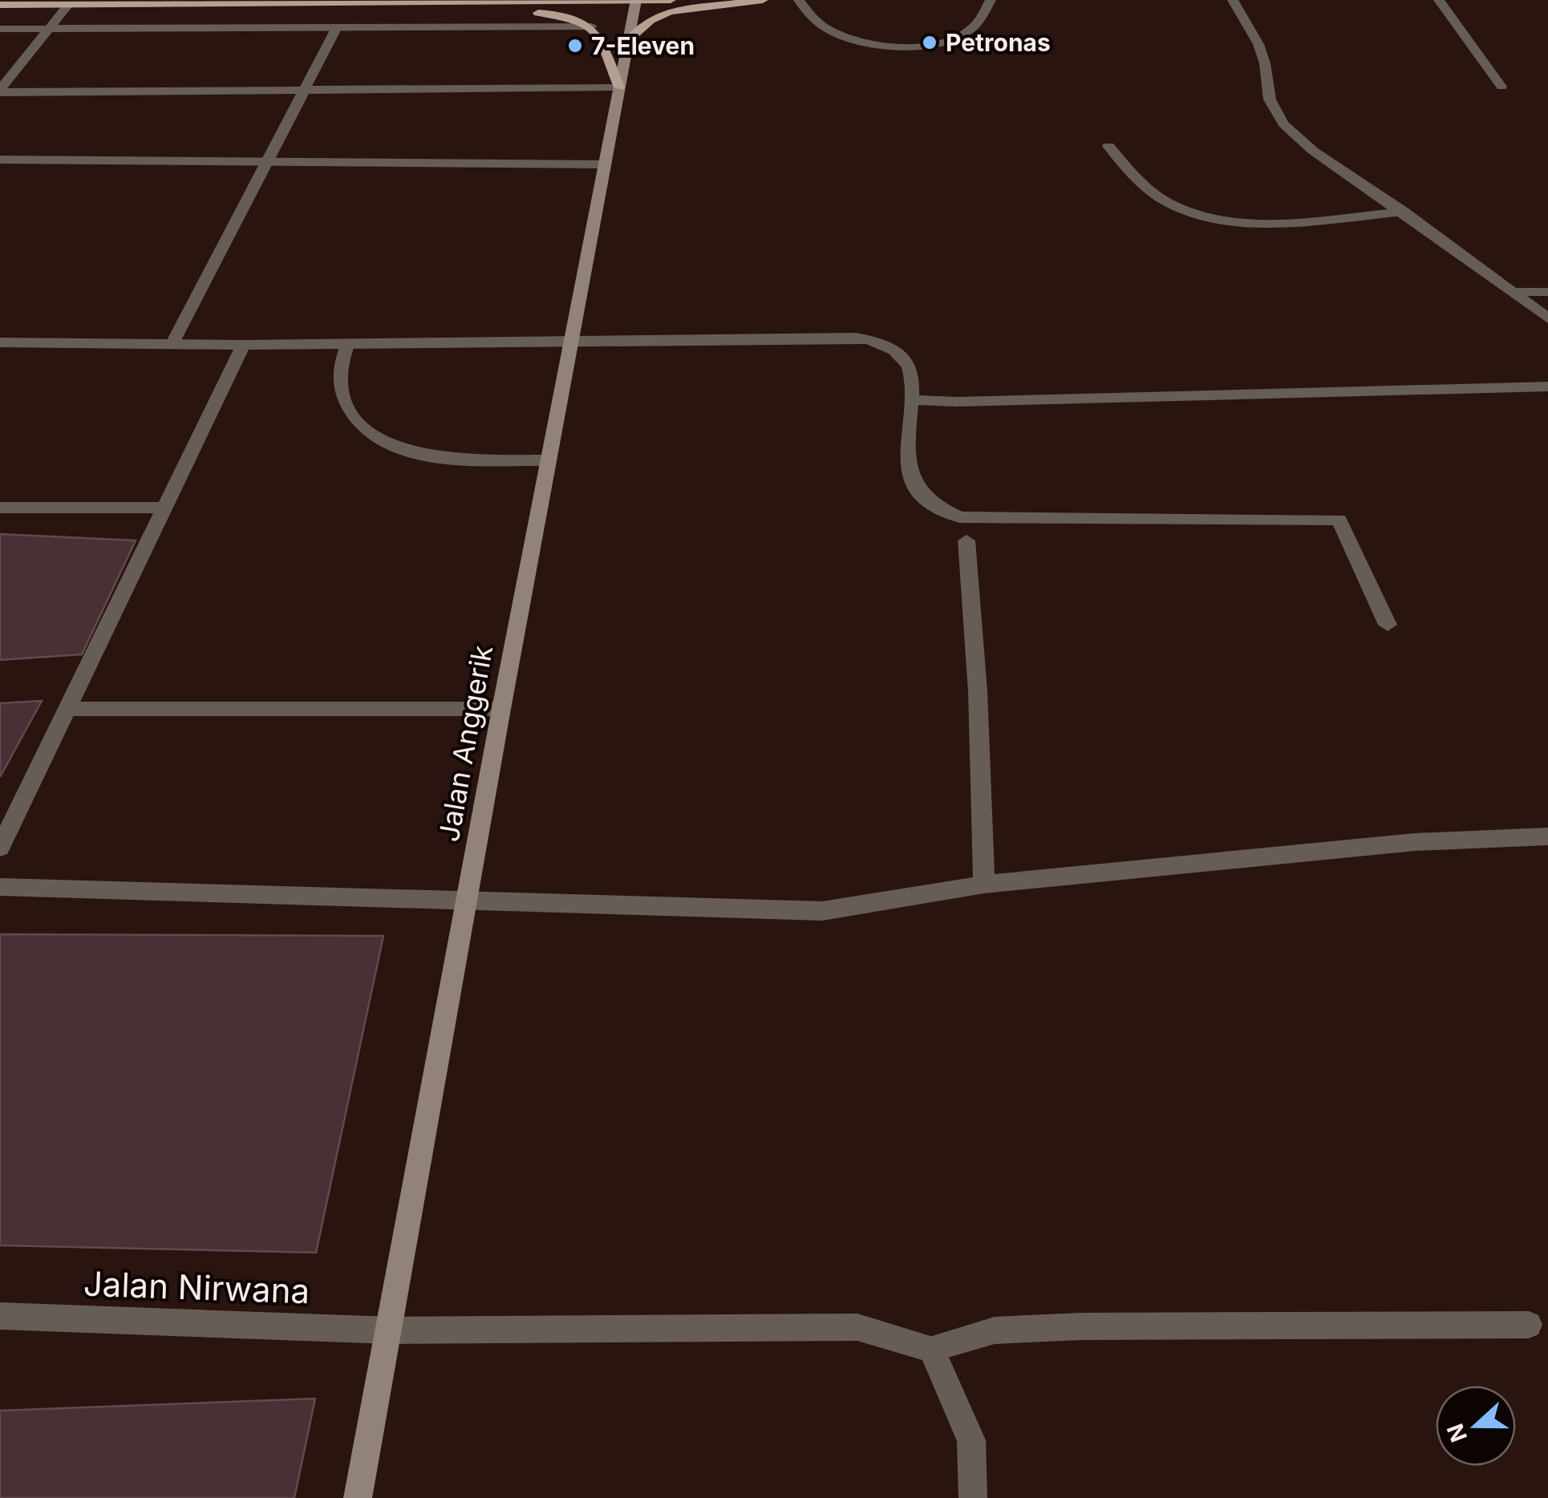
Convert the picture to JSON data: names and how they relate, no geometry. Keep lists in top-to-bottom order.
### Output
{
  "streets": {
    "main road": ["Jalan Anggerik"],
    "street": ["Jalan Nirwana"]
  },
  "crossings": [
    ["Jalan Anggerik", "Jalan Nirwana"]
  ],
  "places": ["Petronas", "7-Eleven"],
  "north": "left"
}
